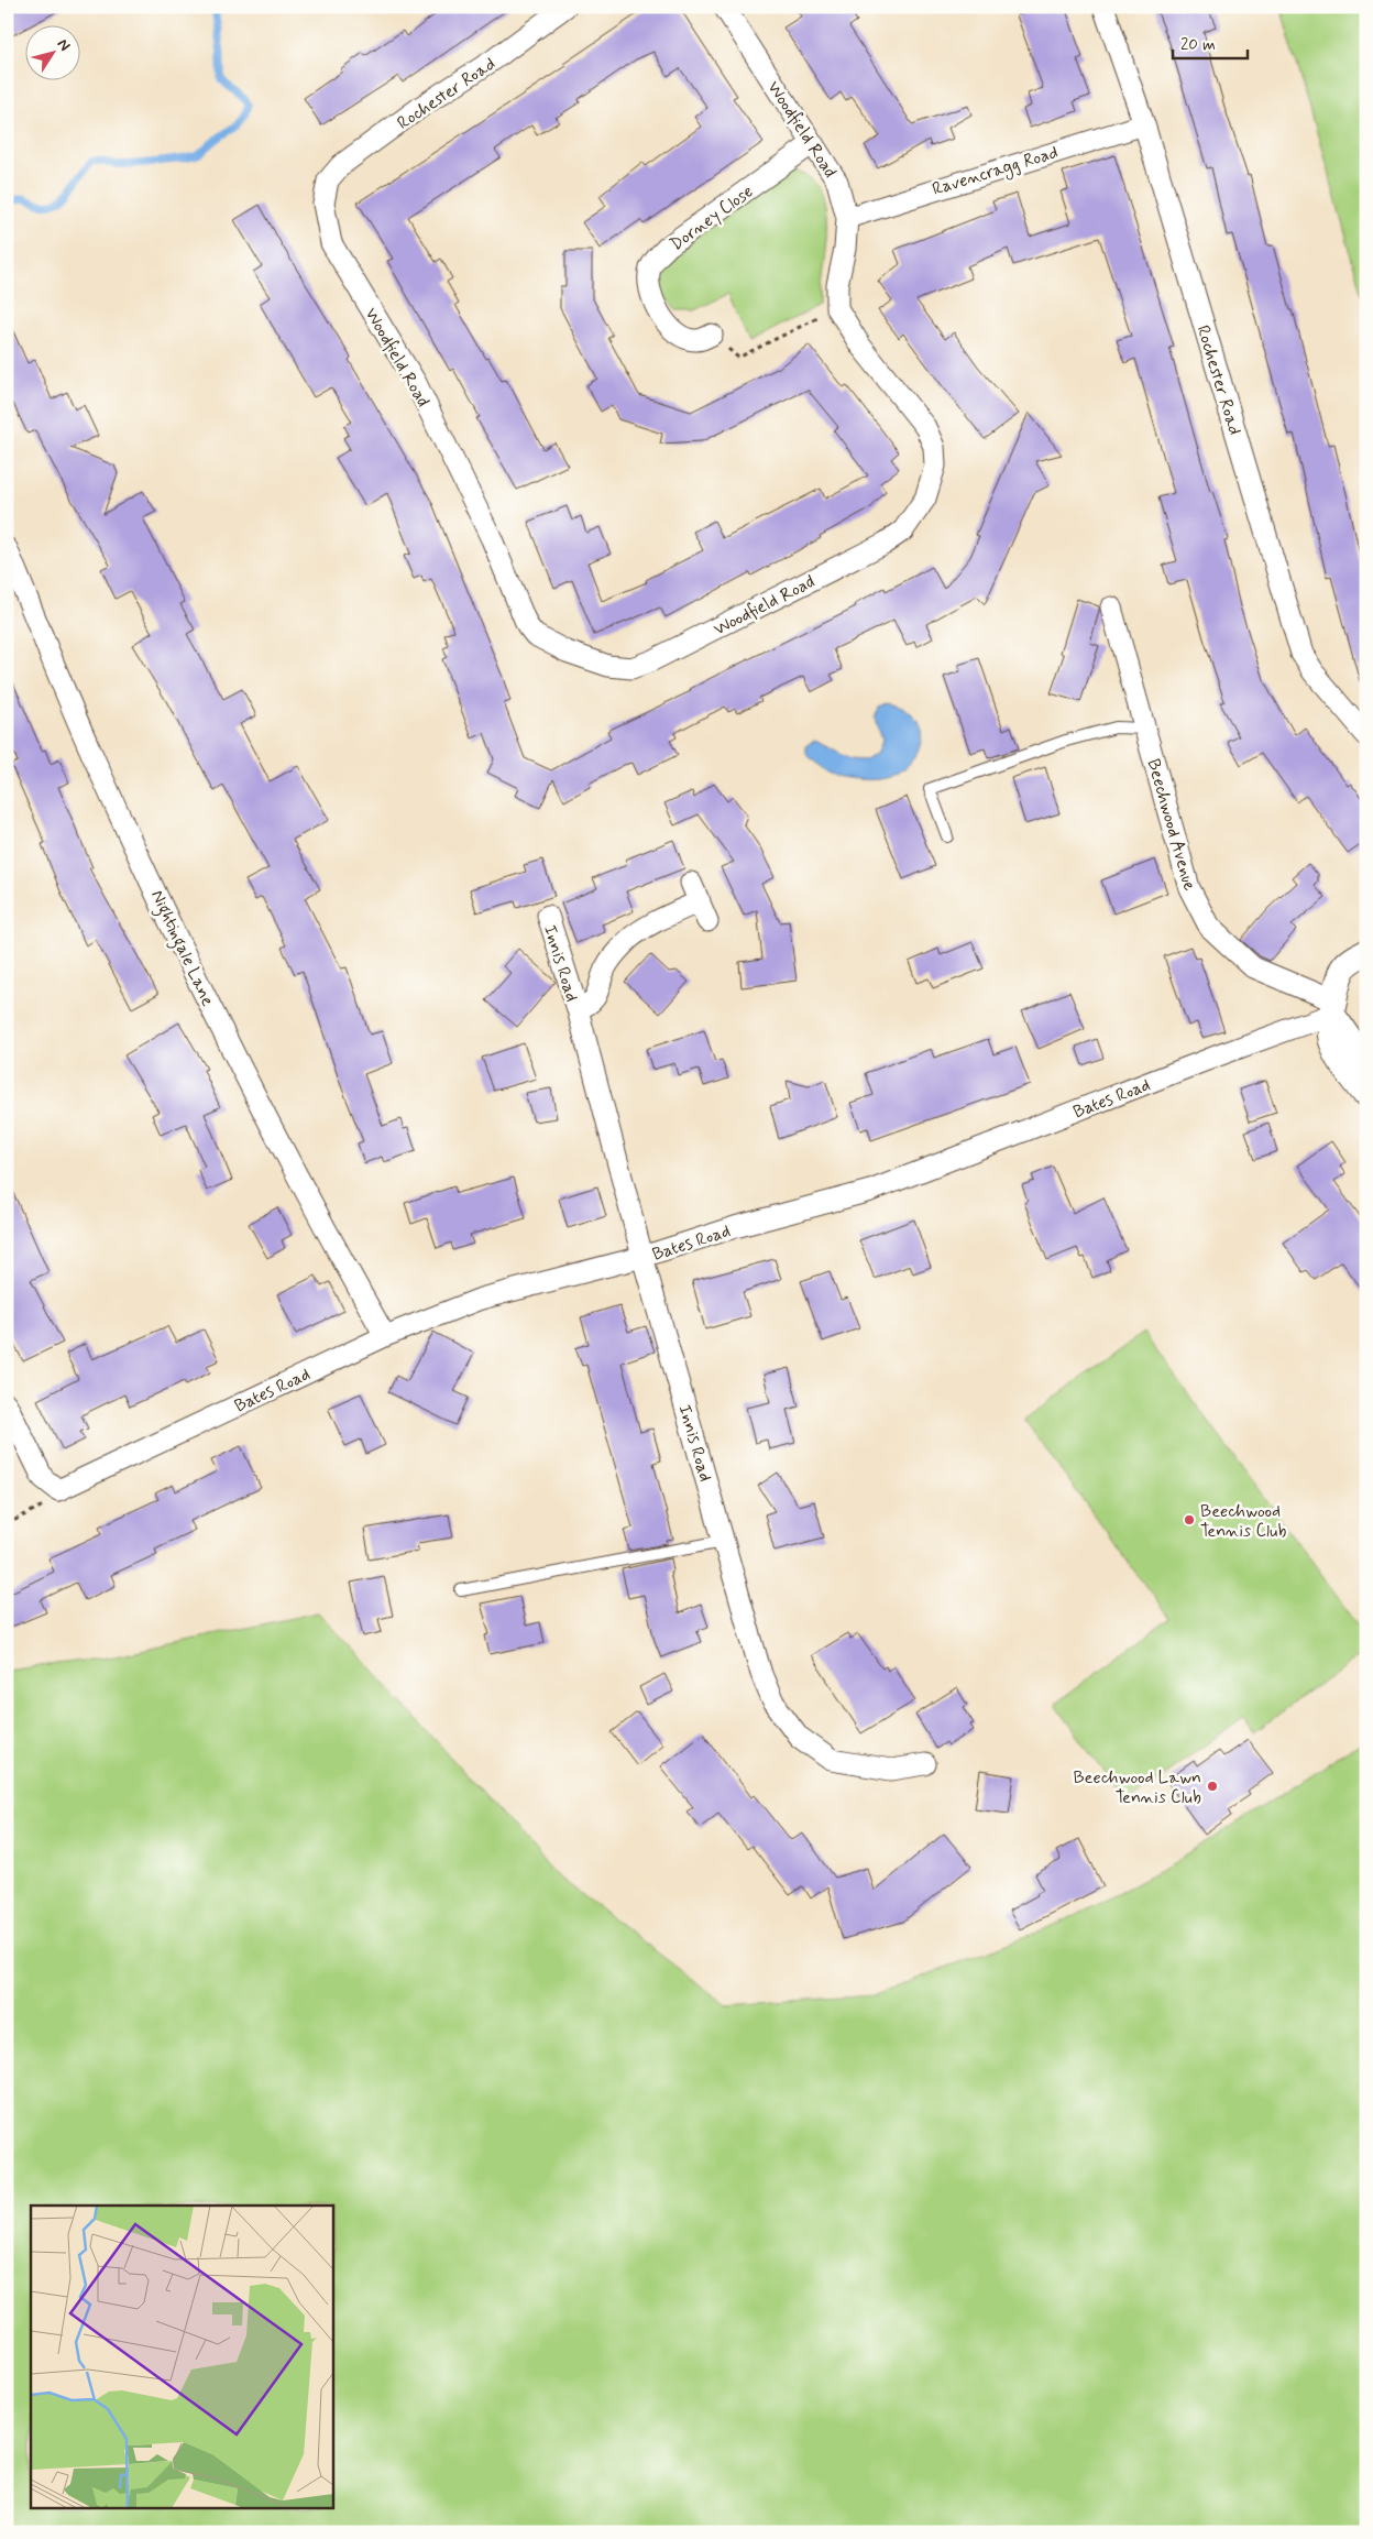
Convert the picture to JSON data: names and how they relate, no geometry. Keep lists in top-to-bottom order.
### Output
{
  "streets": {
    "street": [
      "Rochester Road",
      "Woodfield Road",
      "Ravencragg Road",
      "Dorney Close",
      "Beechwood Avenue",
      "Nightingale Lane",
      "Innis Road",
      "Bates Road"
    ]
  },
  "crossings": [
    ["Rochester Road", "Woodfield Road"],
    ["Rochester Road", "Ravencragg Road"],
    ["Woodfield Road", "Ravencragg Road"],
    ["Woodfield Road", "Dorney Close"],
    ["Beechwood Avenue", "Bates Road"],
    ["Nightingale Lane", "Bates Road"],
    ["Innis Road", "Bates Road"]
  ],
  "places": ["Beechwood Tennis Club", "Beechwood Lawn Tennis Club"],
  "scale_bar": "20 m",
  "north": "top right"
}
